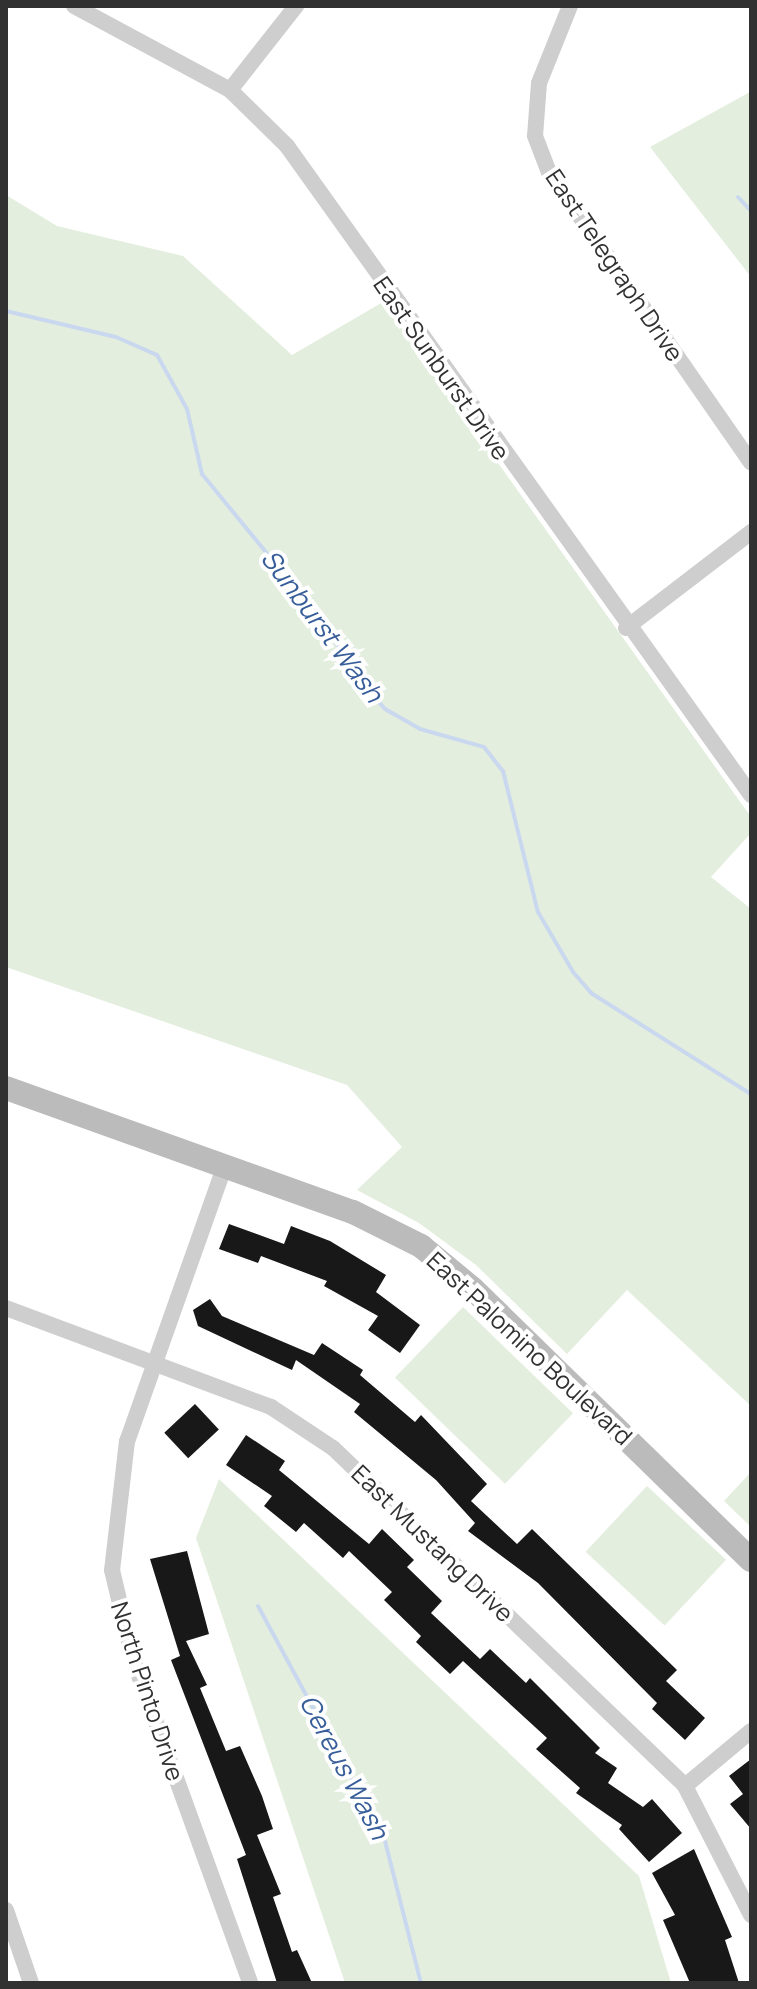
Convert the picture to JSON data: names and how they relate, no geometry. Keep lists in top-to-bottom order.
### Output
{
  "streets": {
    "street": [
      "East Telegraph Drive",
      "East Sunburst Drive",
      "East Palomino Boulevard",
      "East Mustang Drive",
      "North Pinto Drive"
    ]
  },
  "crossings": [
    ["East Palomino Boulevard", "North Pinto Drive"],
    ["East Mustang Drive", "North Pinto Drive"]
  ],
  "water": ["Sunburst Wash", "Cereus Wash"]
}
